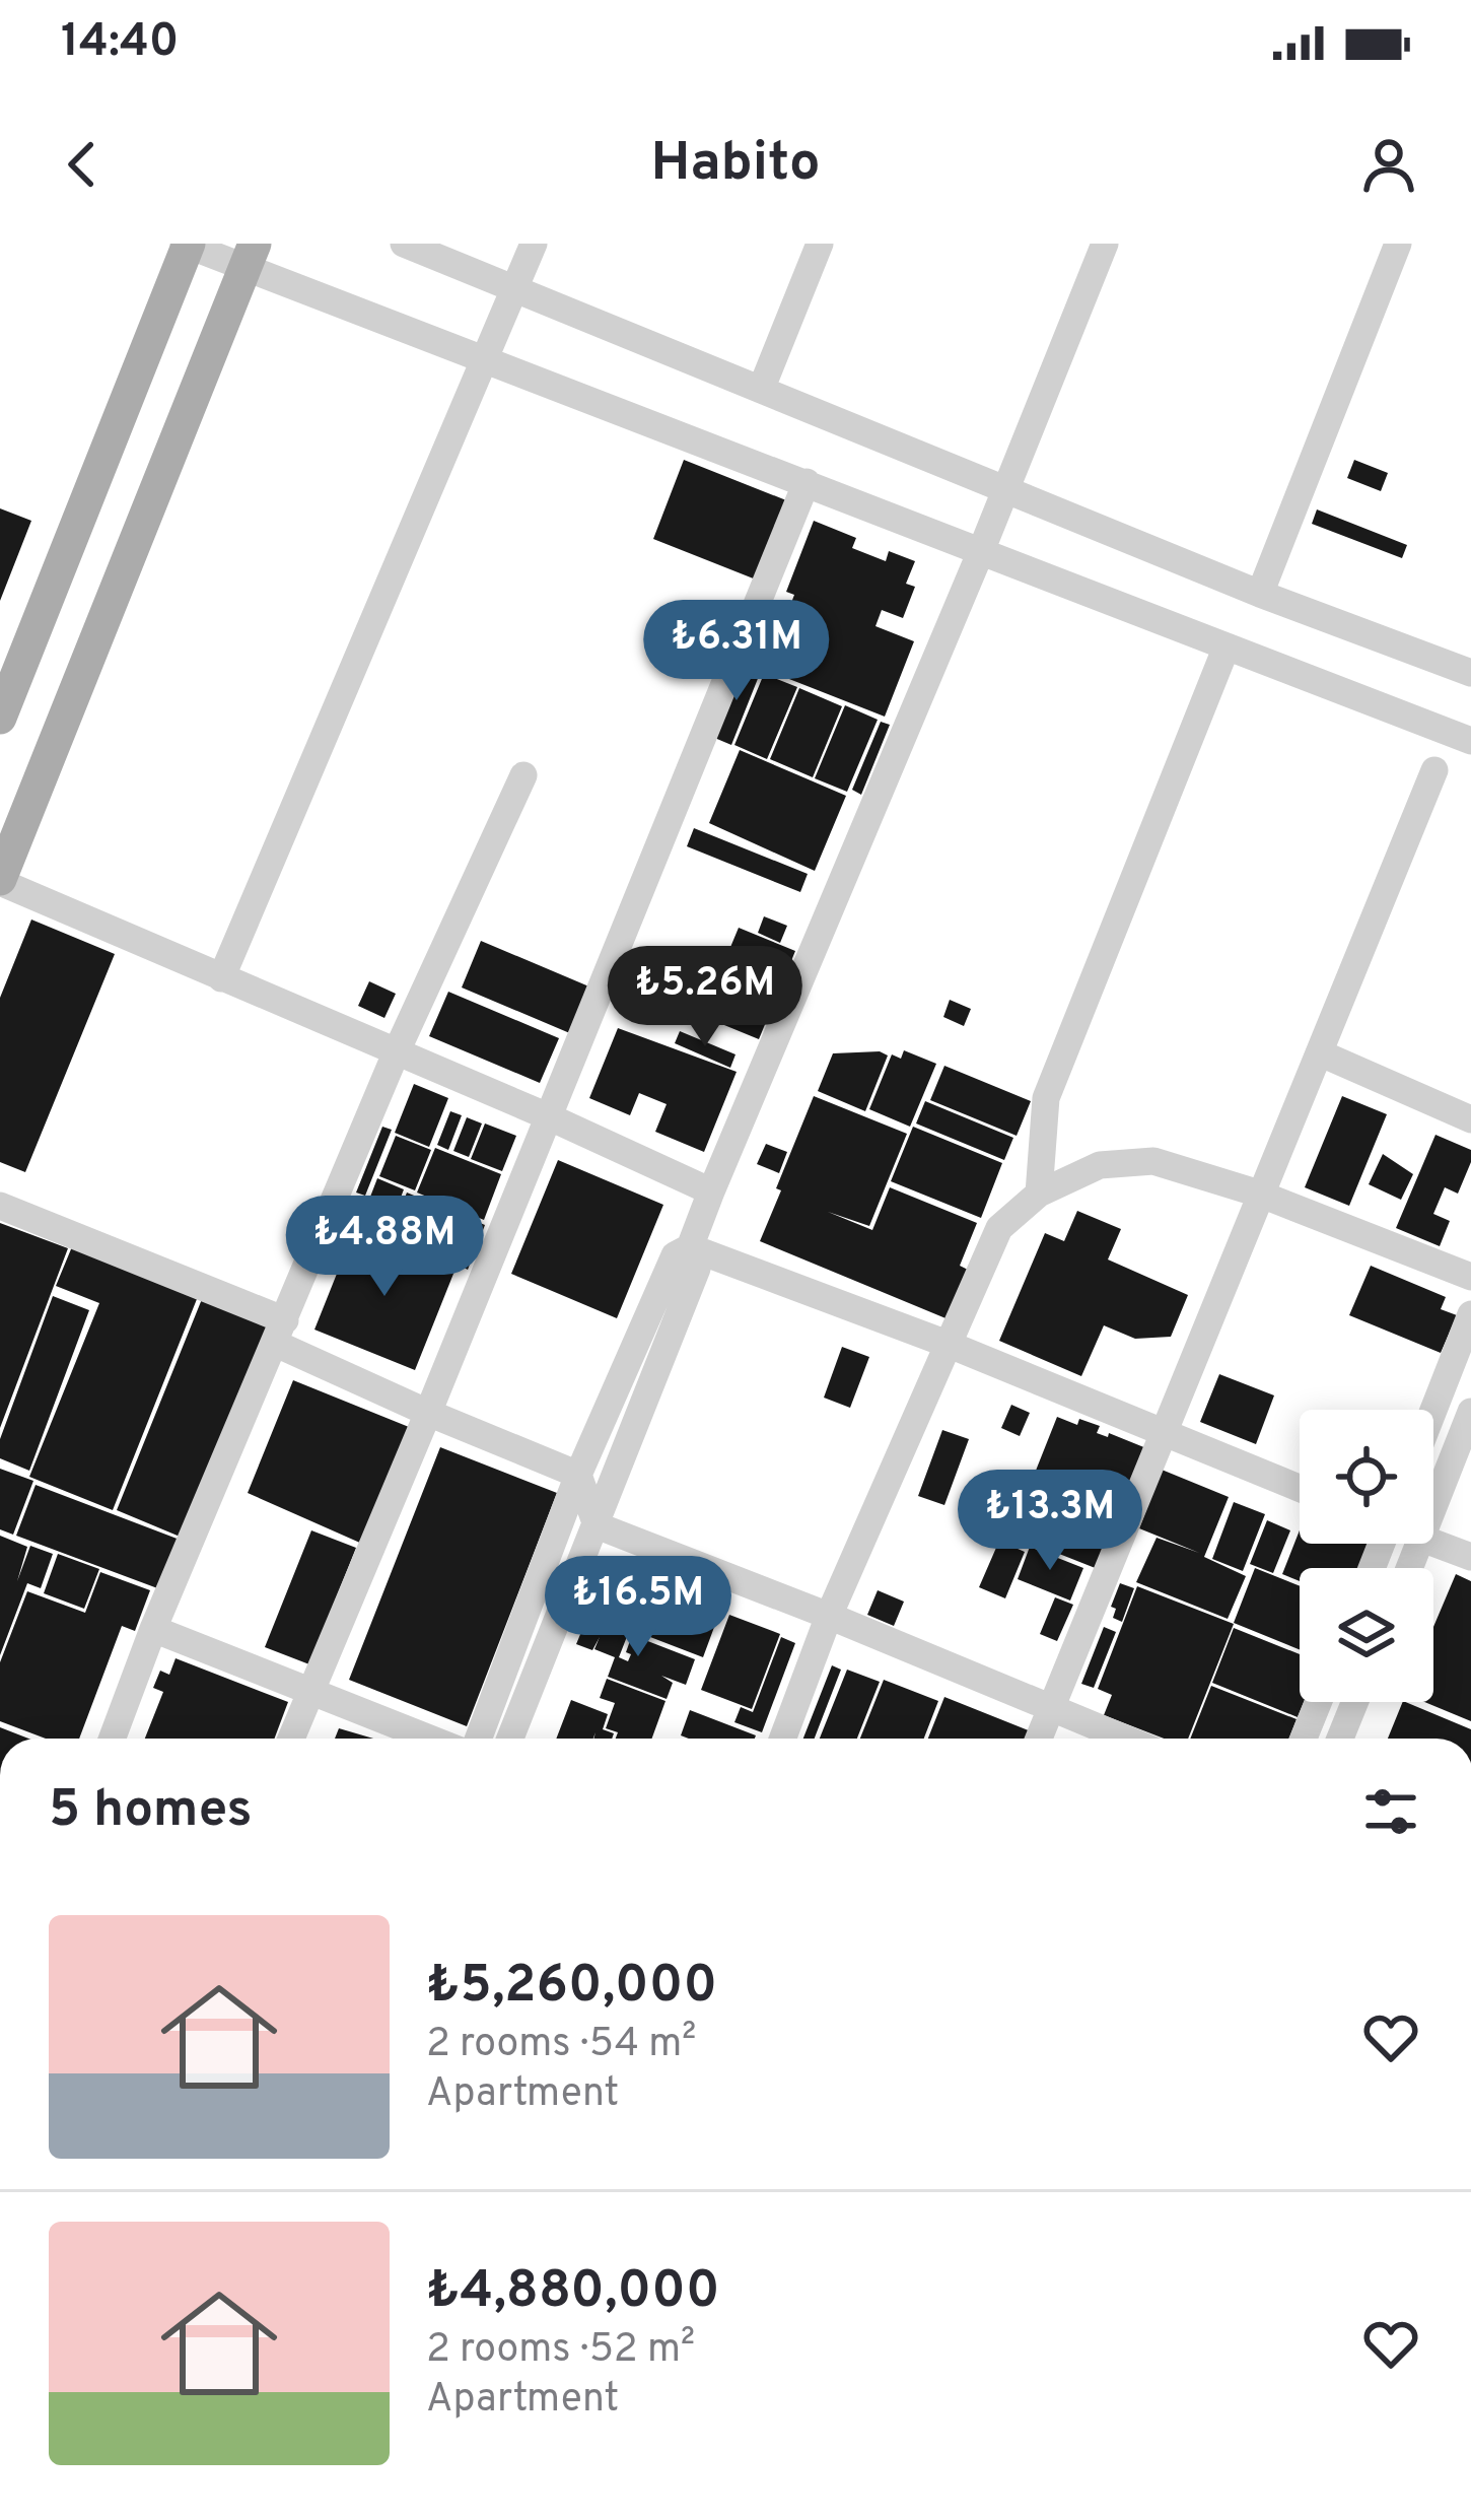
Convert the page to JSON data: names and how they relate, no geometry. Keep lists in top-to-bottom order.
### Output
{
  "page": {
    "status": "14:40",
    "header": "Habito",
    "price": [
      "₺6.31M",
      "₺5.26M",
      "₺4.88M",
      "₺13.3M",
      "₺16.5M"
    ],
    "heading": "5 homes",
    "list": [
      {
        "name": "₺5,260,000",
        "note": "2 rooms · 54 m² · Apartment"
      },
      {
        "name": "₺4,880,000",
        "note": "2 rooms · 52 m² · Apartment"
      }
    ]
  }
}
